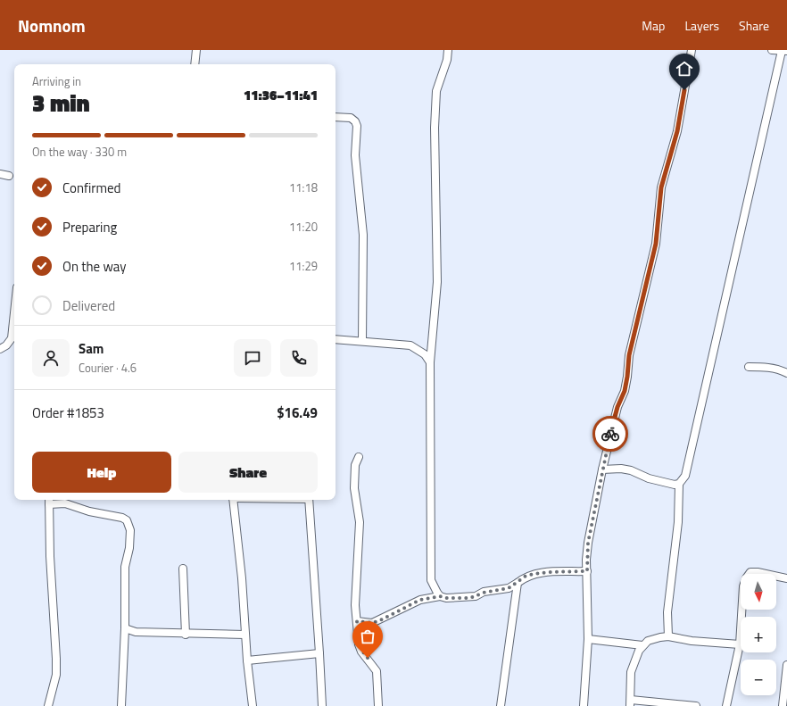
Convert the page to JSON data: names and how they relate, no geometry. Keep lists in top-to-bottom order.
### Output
{
  "north": "bottom",
  "page": {
    "header": "Nomnom",
    "nav": ["Map", "Layers", "Share"],
    "heading": ["3 min", "Arriving in", "11:36–11:41"],
    "panel": [
      "Sam",
      "Courier · 4.6",
      "Order #1853",
      "$16.49"
    ],
    "bar": "On the way · 330 m",
    "list": [
      ["Confirmed", "11:18"],
      ["Preparing", "11:20"],
      ["On the way", "11:29"],
      "Delivered"
    ],
    "buttons": ["Help", "Share"],
    "map_buttons": ["+", "−"]
  }
}
